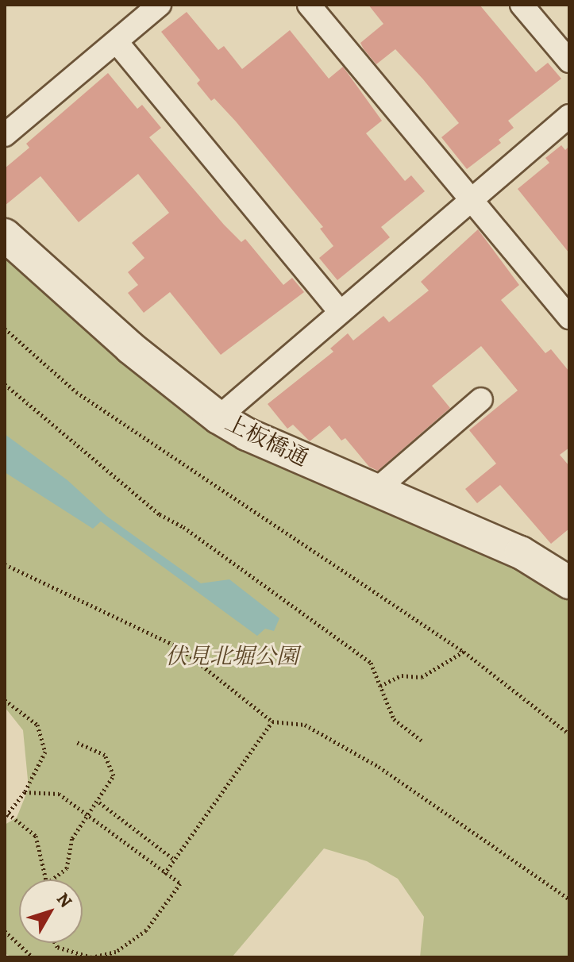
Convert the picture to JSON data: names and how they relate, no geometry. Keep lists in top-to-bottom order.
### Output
{
  "streets": {
    "street": ["上板橋通"]
  },
  "parks": ["伏見北堀公園"],
  "north": "top right"
}
